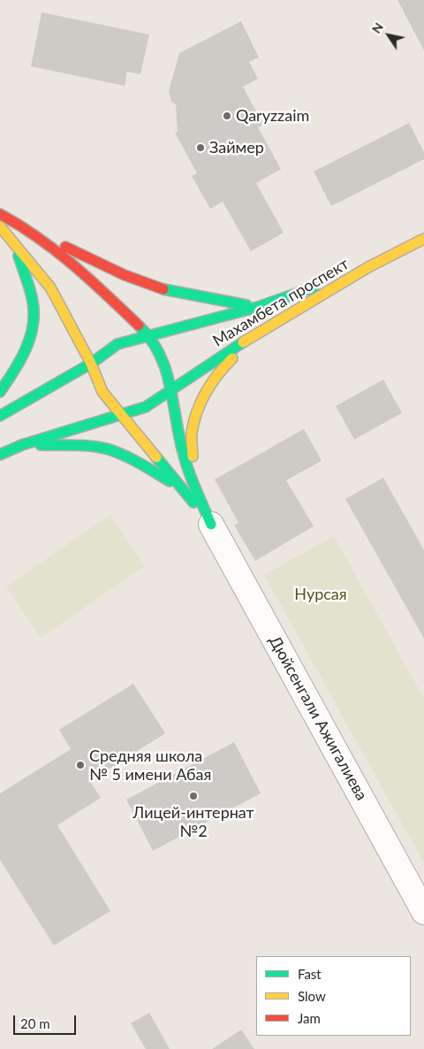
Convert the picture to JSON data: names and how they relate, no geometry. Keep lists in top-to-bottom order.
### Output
{
  "streets": {
    "street": ["Махамбета проспект", "Дюйсенгали Ажигалиева"]
  },
  "crossings": [
    ["Махамбета проспект", "Дюйсенгали Ажигалиева"]
  ],
  "parks": ["Нурсая"],
  "places": [
    "Qaryzzaim",
    "Займер",
    "Средняя школа № 5 имени Абая",
    "Лицей-интернат №2"
  ],
  "legend": ["Fast", "Slow", "Jam"],
  "scale_bar": "20 m",
  "north": "top left"
}
